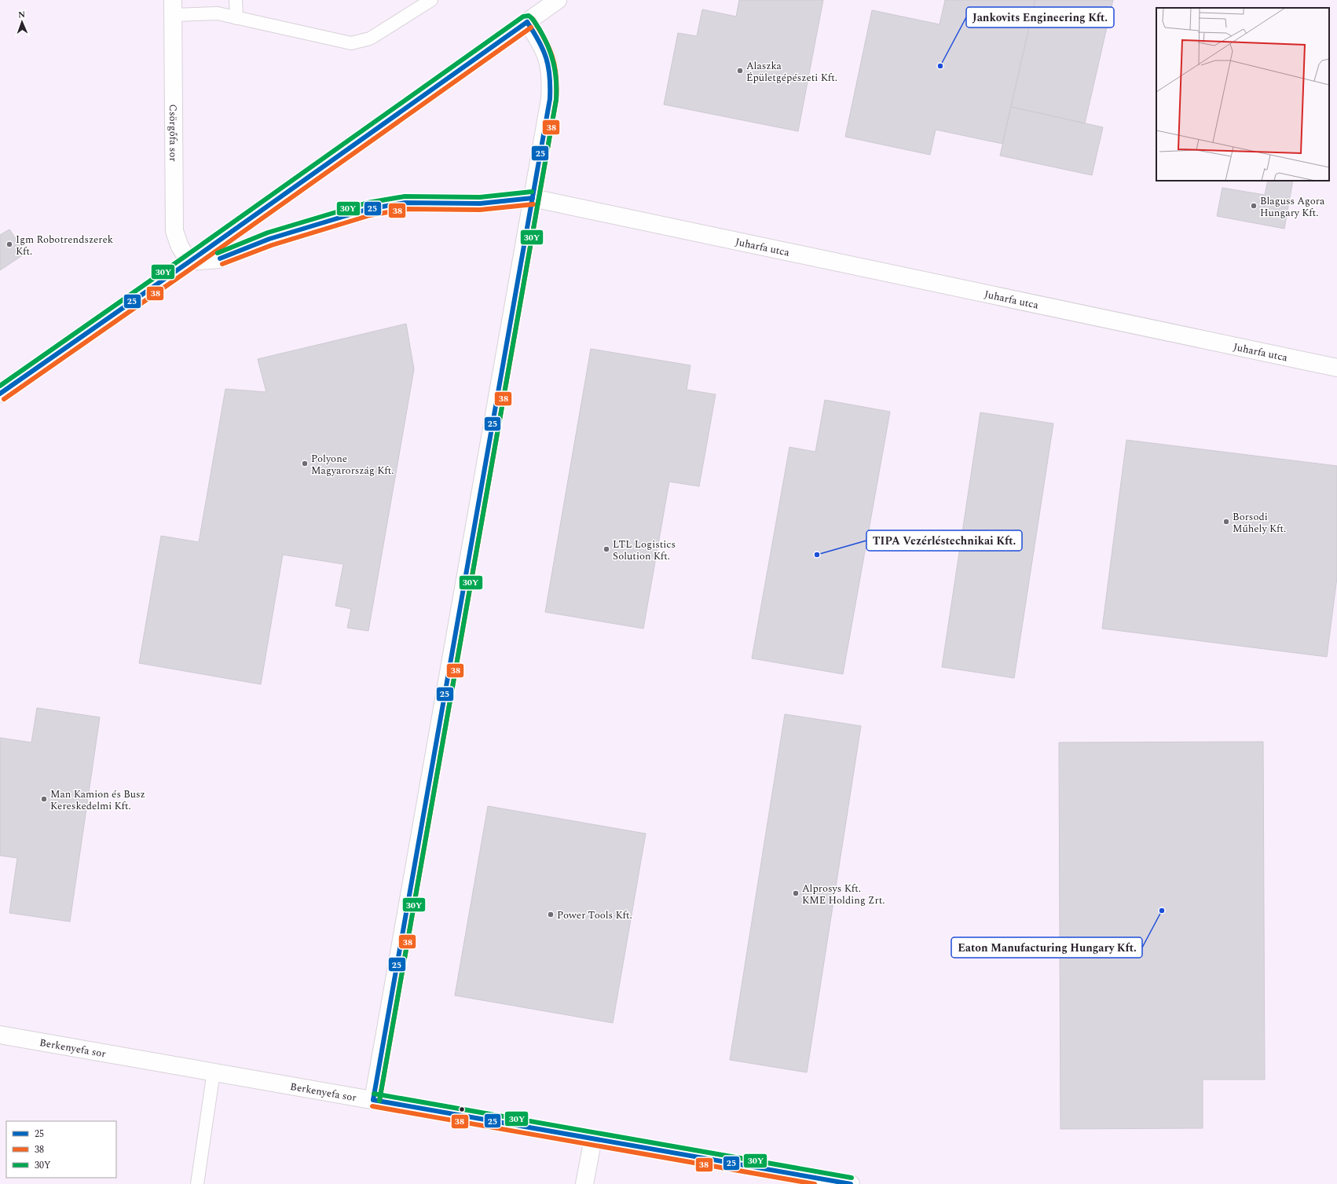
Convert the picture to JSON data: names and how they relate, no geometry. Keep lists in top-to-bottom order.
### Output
{
  "streets": {
    "street": ["Csörgőfa sor", "Juharfa utca", "Berkenyefa sor"]
  },
  "crossings": [
    ["Csörgőfa sor", "Juharfa utca"]
  ],
  "places": [
    "Jankovits Engineering Kft.",
    "Alaszka Épületgépészeti Kft.",
    "Blaguss Agora Hungary Kft.",
    "Igm Robotrendszerek Kft.",
    "Polyone Magyarország Kft.",
    "Borsodi Műhely Kft.",
    "LTL Logistics Solution Kft.",
    "TIPA Vezérléstechnikai Kft.",
    "Man Kamion és Busz Kereskedelmi Kft.",
    "Alprosys Kft. KME Holding Zrt.",
    "Eaton Manufacturing Hungary Kft.",
    "Power Tools Kft."
  ],
  "lines": ["transit line 30Y", "transit line 38", "transit line 25"],
  "legend": ["25", "38", "30Y"],
  "north": "top"
}
